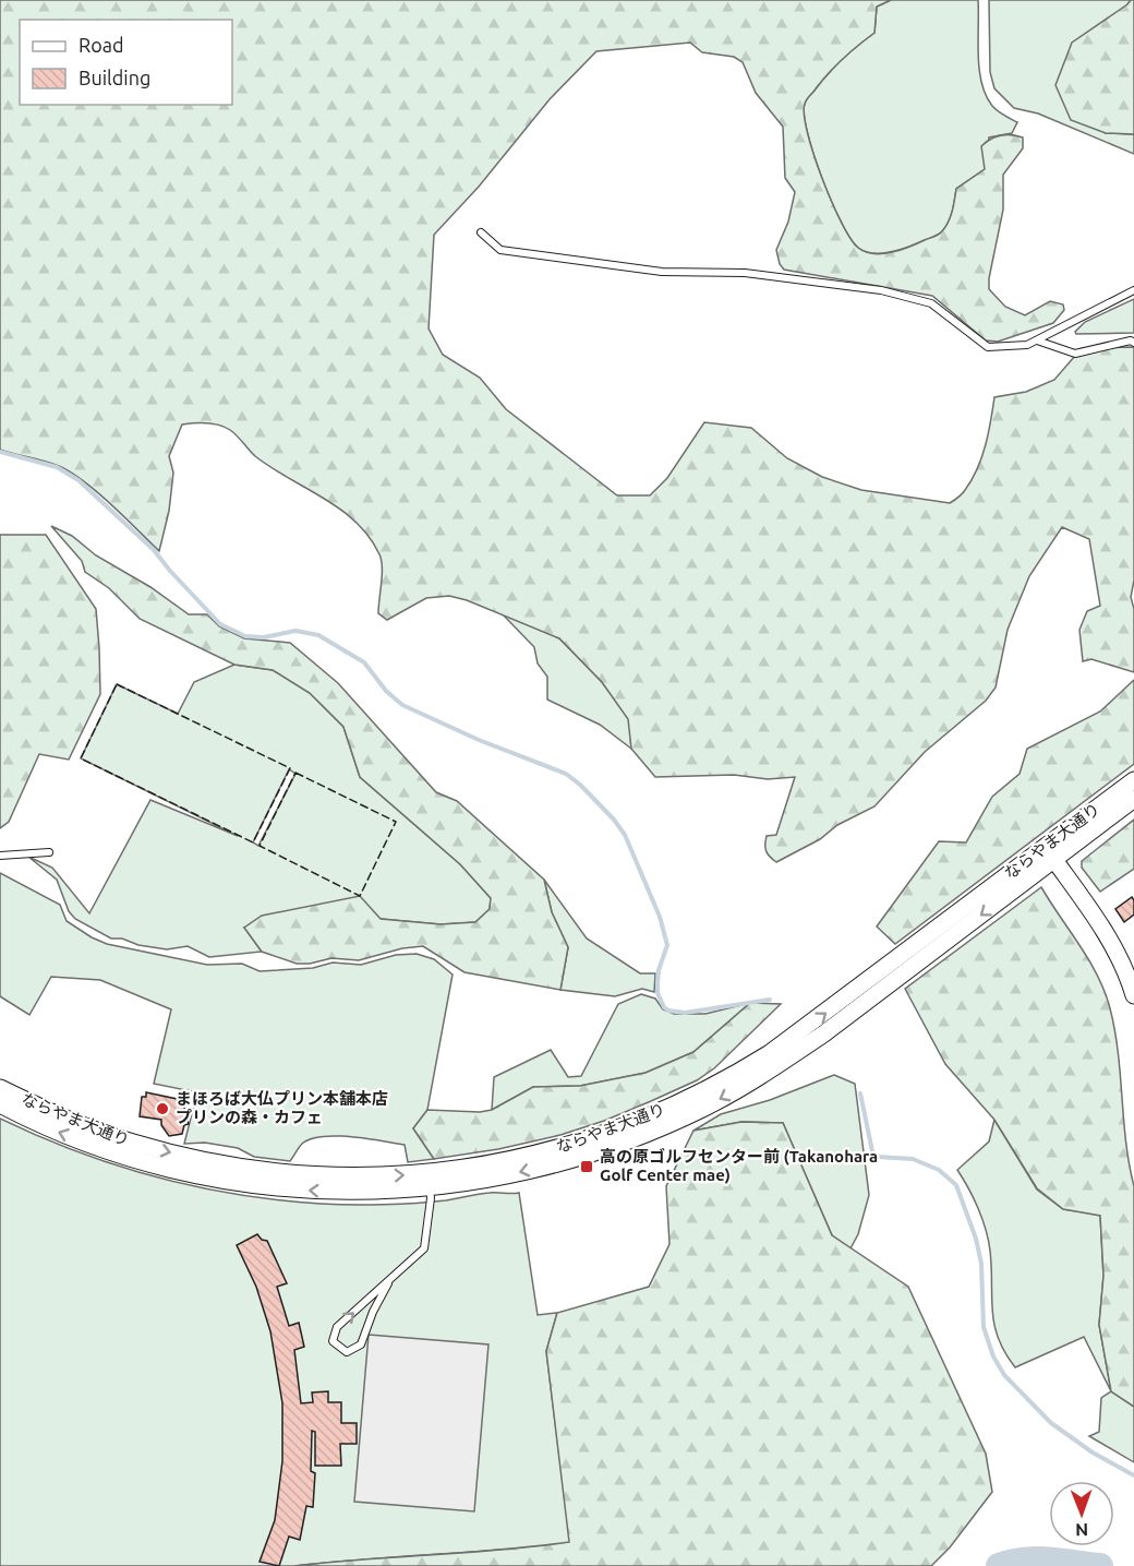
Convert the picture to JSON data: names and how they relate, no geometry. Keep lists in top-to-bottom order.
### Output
{
  "streets": {
    "street": ["ならやま大通り"]
  },
  "places": {
    "other": ["まほろば大仏プリン本舗本店 プリンの森・カフェ"],
    "transit": ["高の原ゴルフセンター前 (Takanohara Golf Center mae)"]
  },
  "legend": ["Road", "Building"],
  "north": "bottom"
}
